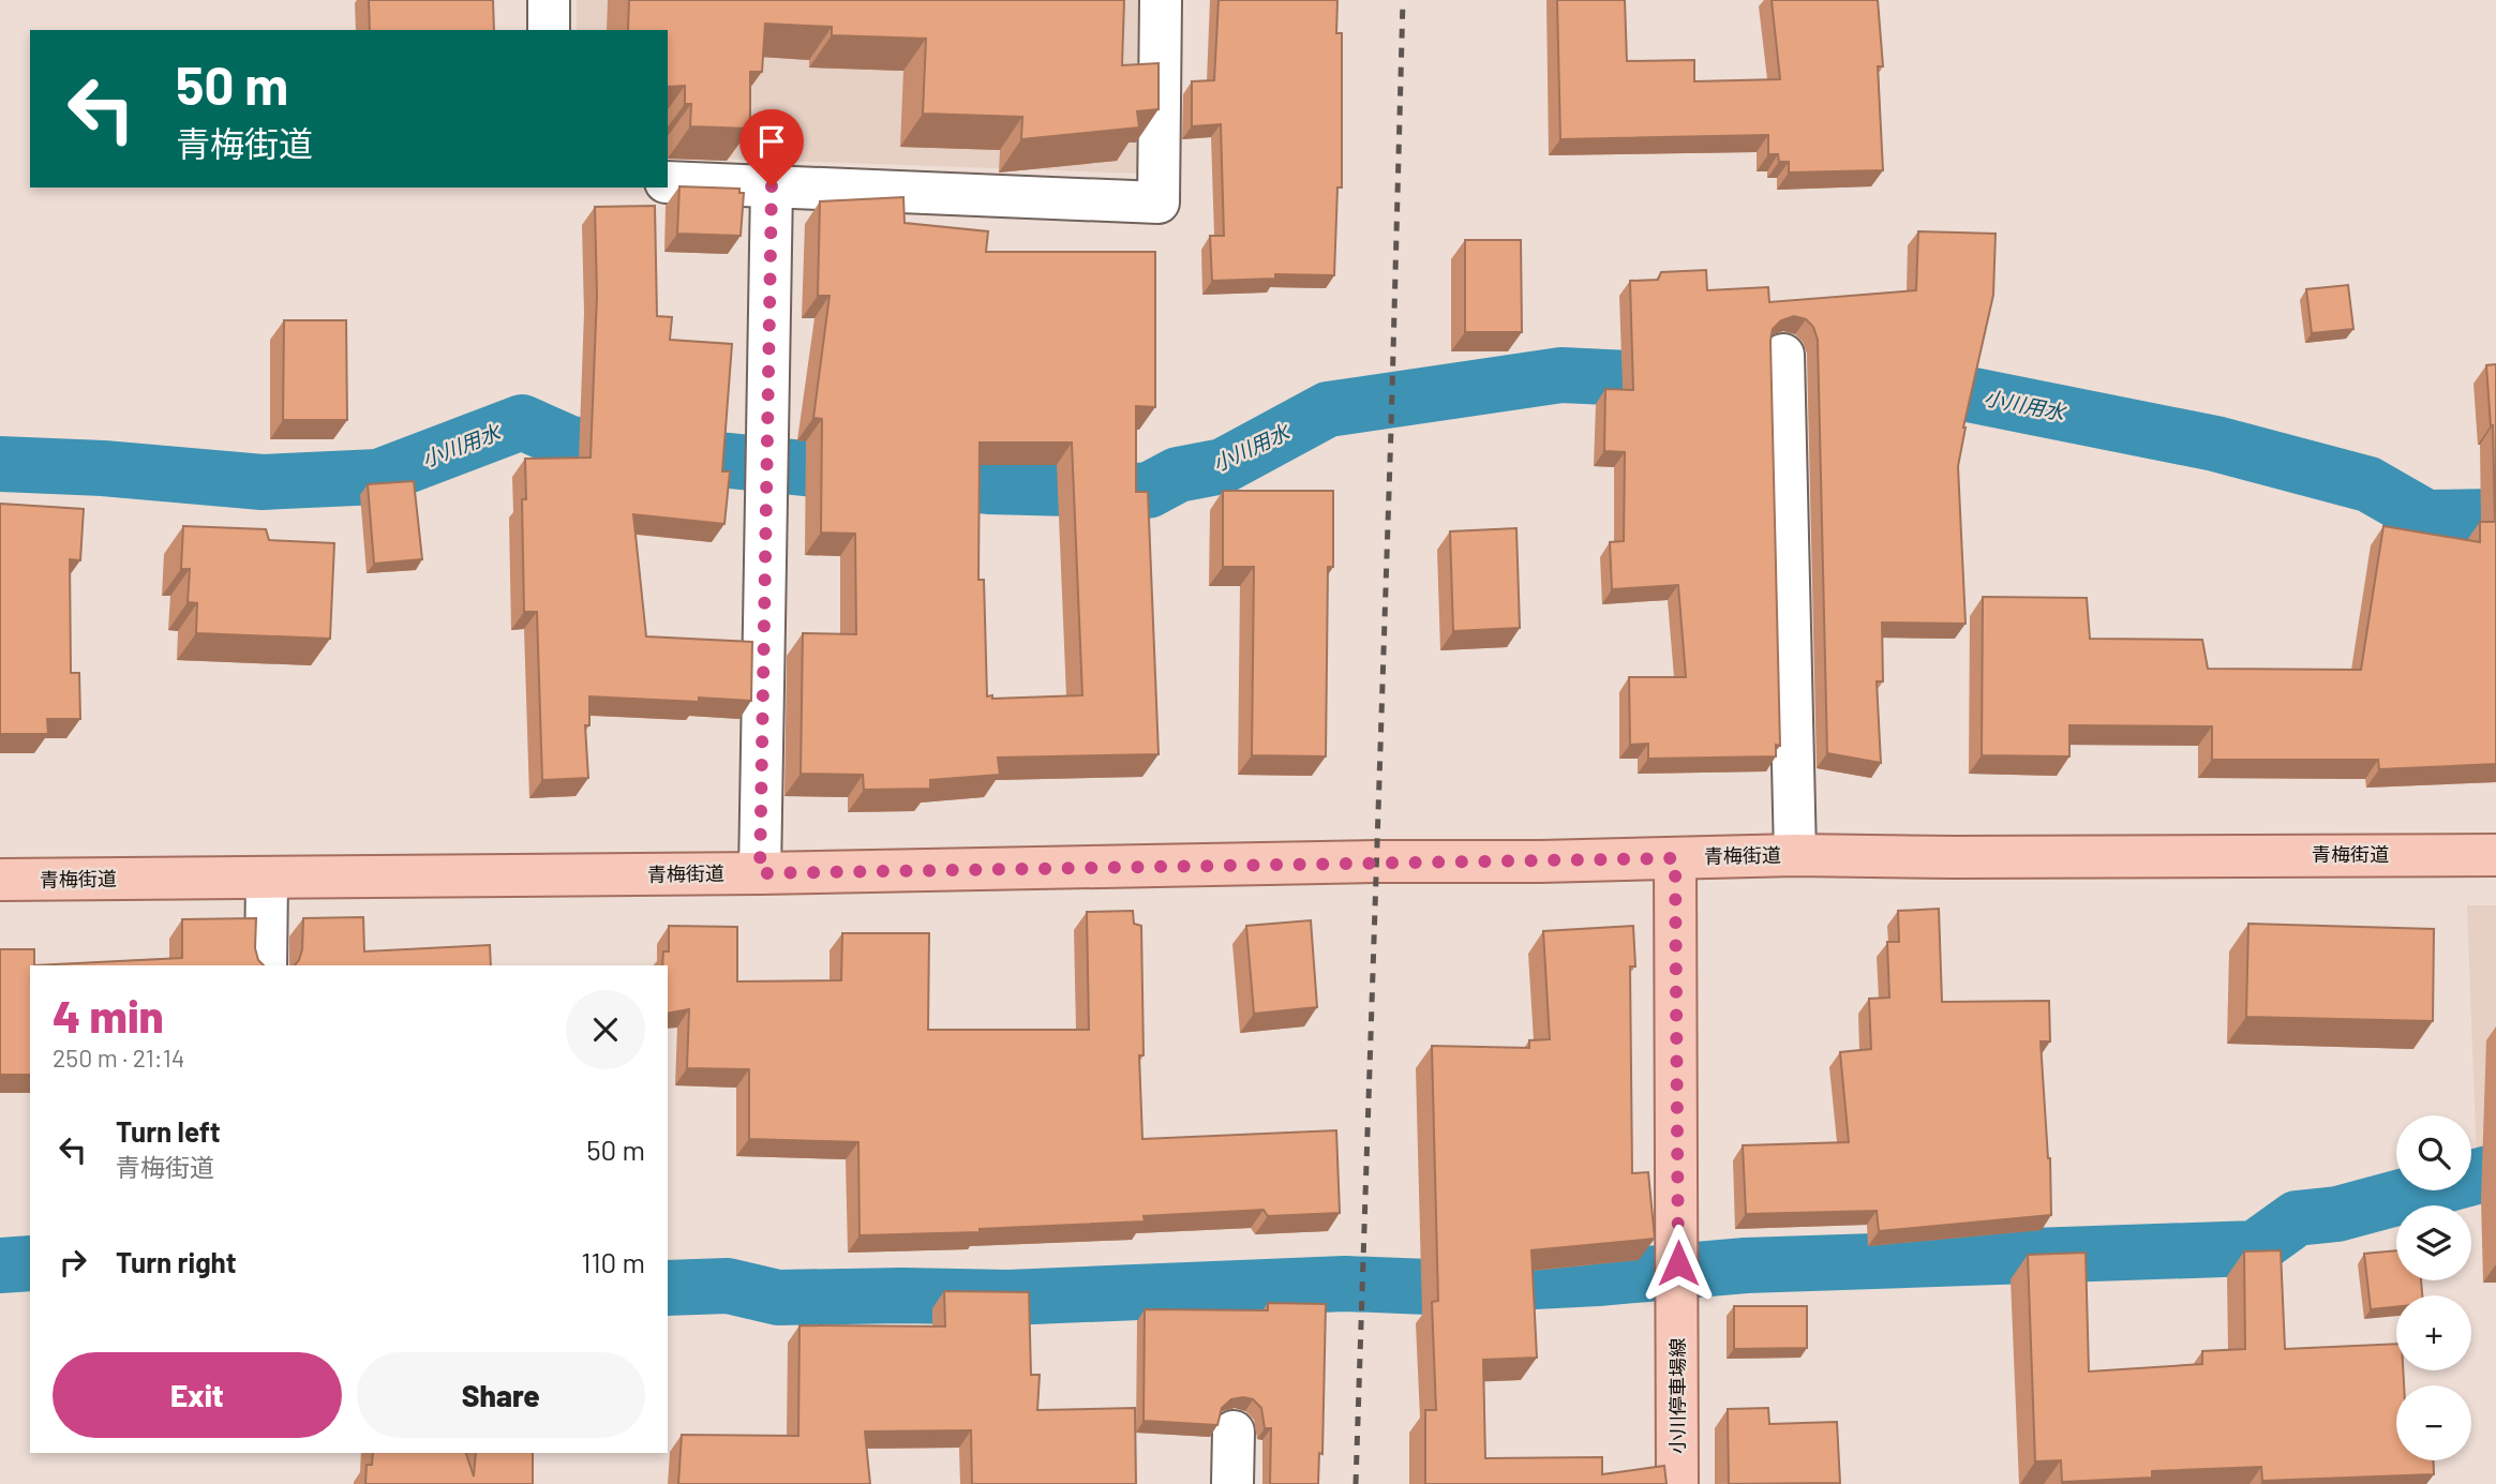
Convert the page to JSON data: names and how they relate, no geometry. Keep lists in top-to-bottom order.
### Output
{
  "streets": {
    "main road": ["青梅街道", "小川停車場線"]
  },
  "crossings": [
    ["青梅街道", "小川停車場線"]
  ],
  "water": ["小川用水"],
  "page": {
    "turn": ["50 m", "青梅街道"],
    "heading": ["4 min", "250 m · 21:14"],
    "list": [
      {
        "name": "Turn left",
        "note": "青梅街道",
        "value": "50 m"
      },
      {
        "name": "Turn right",
        "value": "110 m"
      }
    ],
    "map_buttons": ["+", "−"],
    "buttons": ["Exit", "Share"]
  }
}
